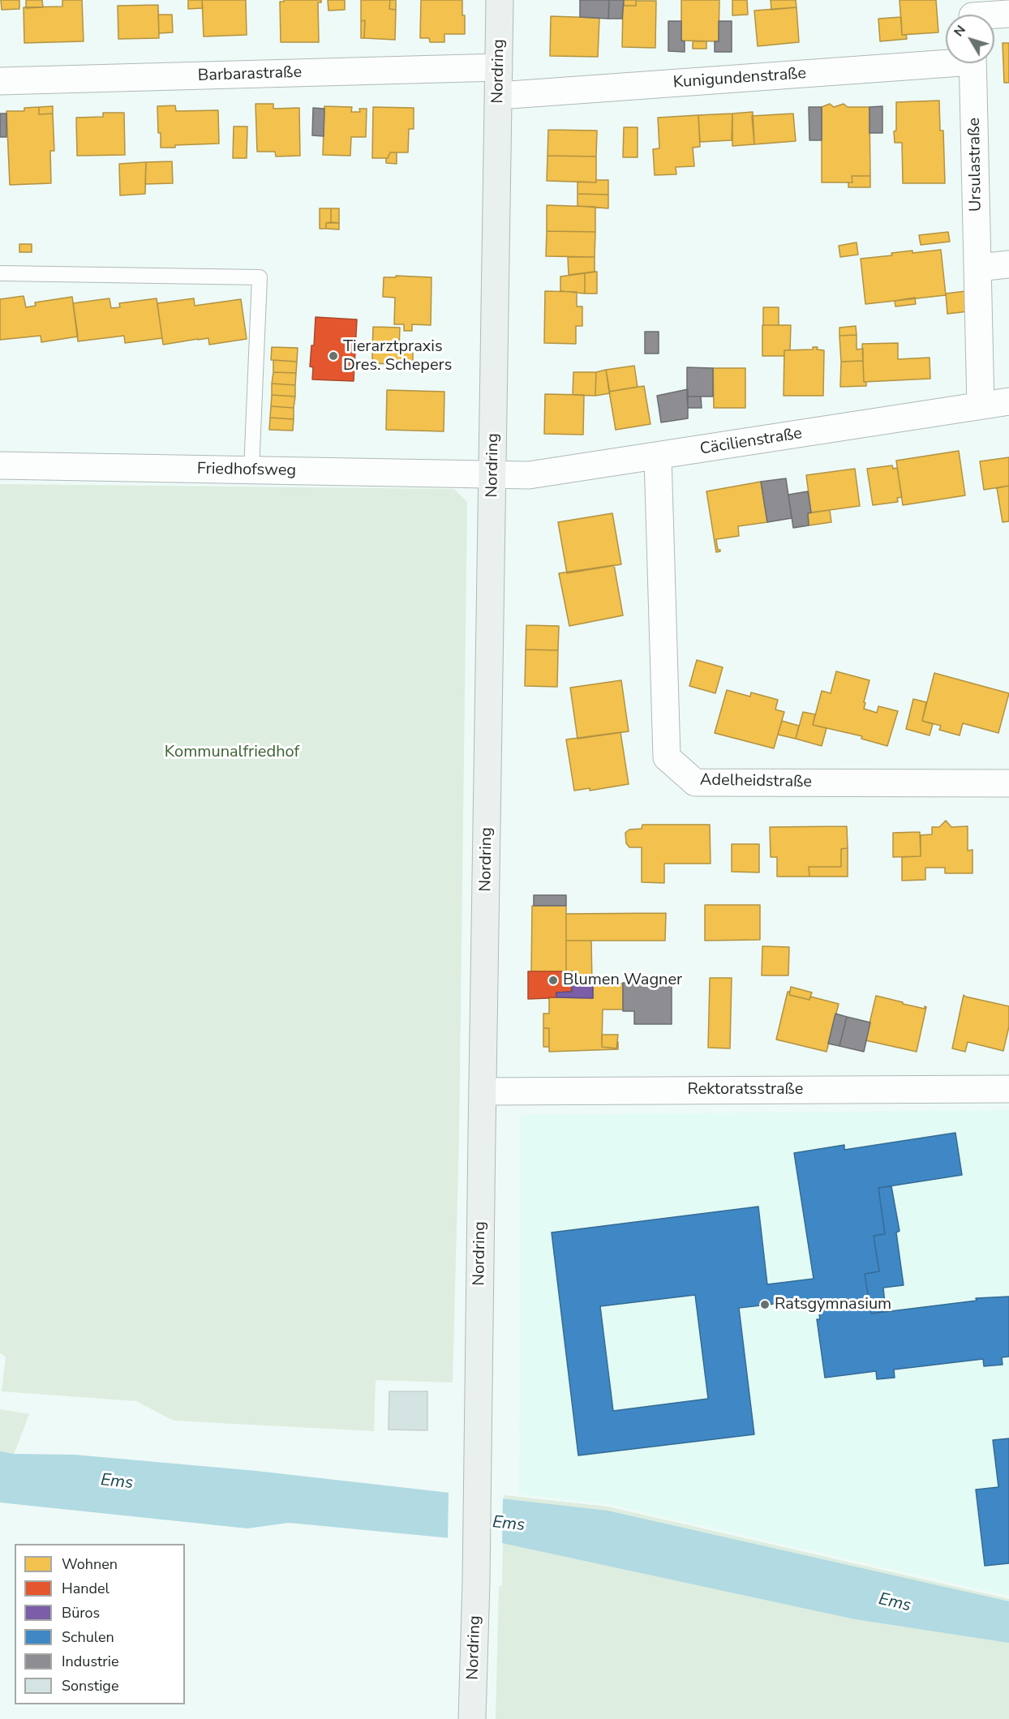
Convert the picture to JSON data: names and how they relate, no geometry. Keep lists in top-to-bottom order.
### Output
{
  "streets": {
    "main road": ["Nordring"],
    "street": [
      "Barbarastraße",
      "Kunigundenstraße",
      "Ursulastraße",
      "Cäcilienstraße",
      "Friedhofsweg",
      "Adelheidstraße",
      "Rektoratsstraße"
    ]
  },
  "crossings": [
    ["Nordring", "Barbarastraße"],
    ["Nordring", "Kunigundenstraße"],
    ["Nordring", "Cäcilienstraße"],
    ["Nordring", "Friedhofsweg"],
    ["Nordring", "Rektoratsstraße"],
    ["Ursulastraße", "Cäcilienstraße"],
    ["Cäcilienstraße", "Friedhofsweg"],
    ["Cäcilienstraße", "Adelheidstraße"]
  ],
  "water": ["Ems"],
  "parks": ["Kommunalfriedhof"],
  "places": ["Tierarztpraxis Dres. Schepers", "Blumen Wagner", "Ratsgymnasium"],
  "legend": [
    "Wohnen",
    "Handel",
    "Büros",
    "Schulen",
    "Industrie",
    "Sonstige"
  ],
  "north": "top left"
}
